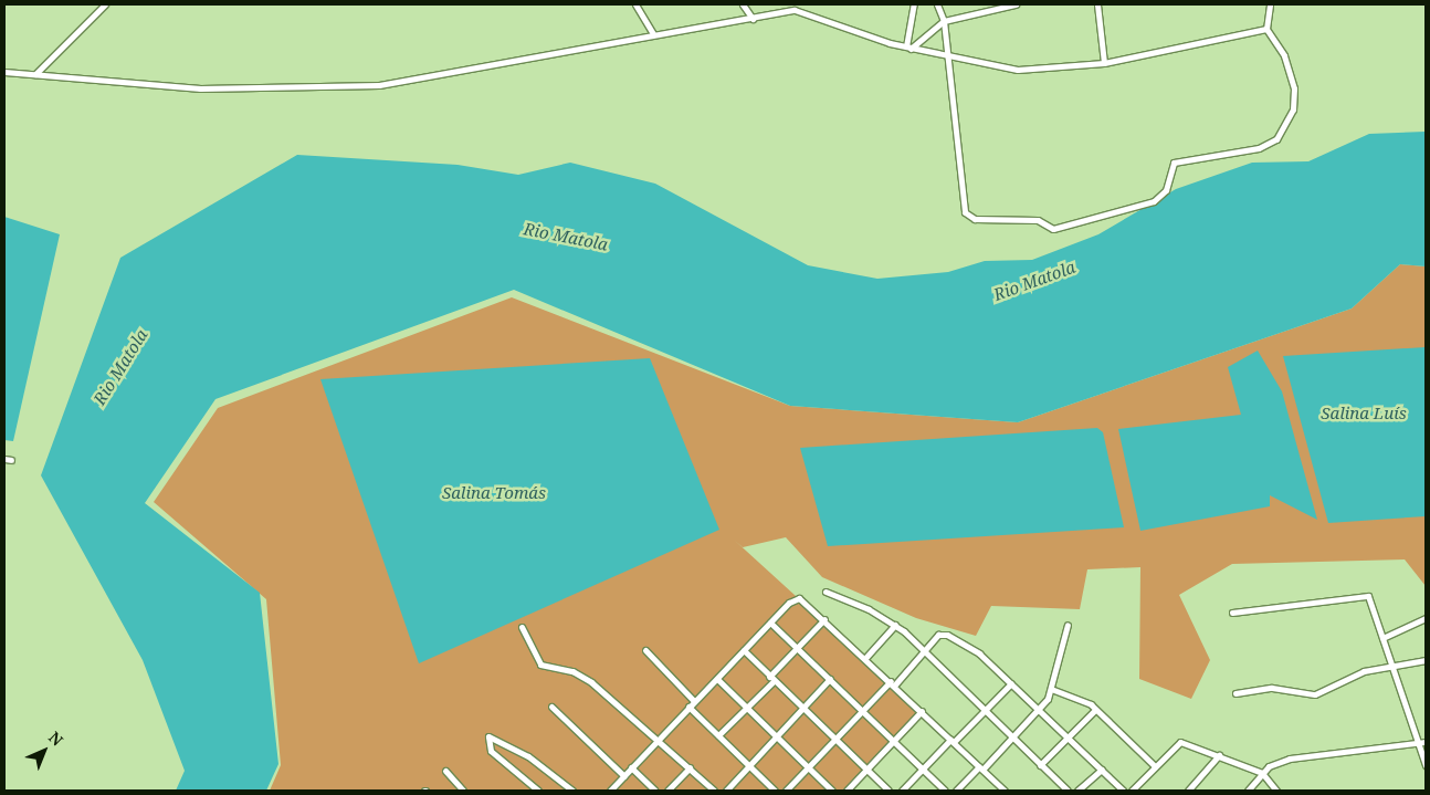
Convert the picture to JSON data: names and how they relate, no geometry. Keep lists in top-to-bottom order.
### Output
{
  "water": ["Rio Matola", "Salina Luís", "Salina Tomás"],
  "north": "top right"
}
